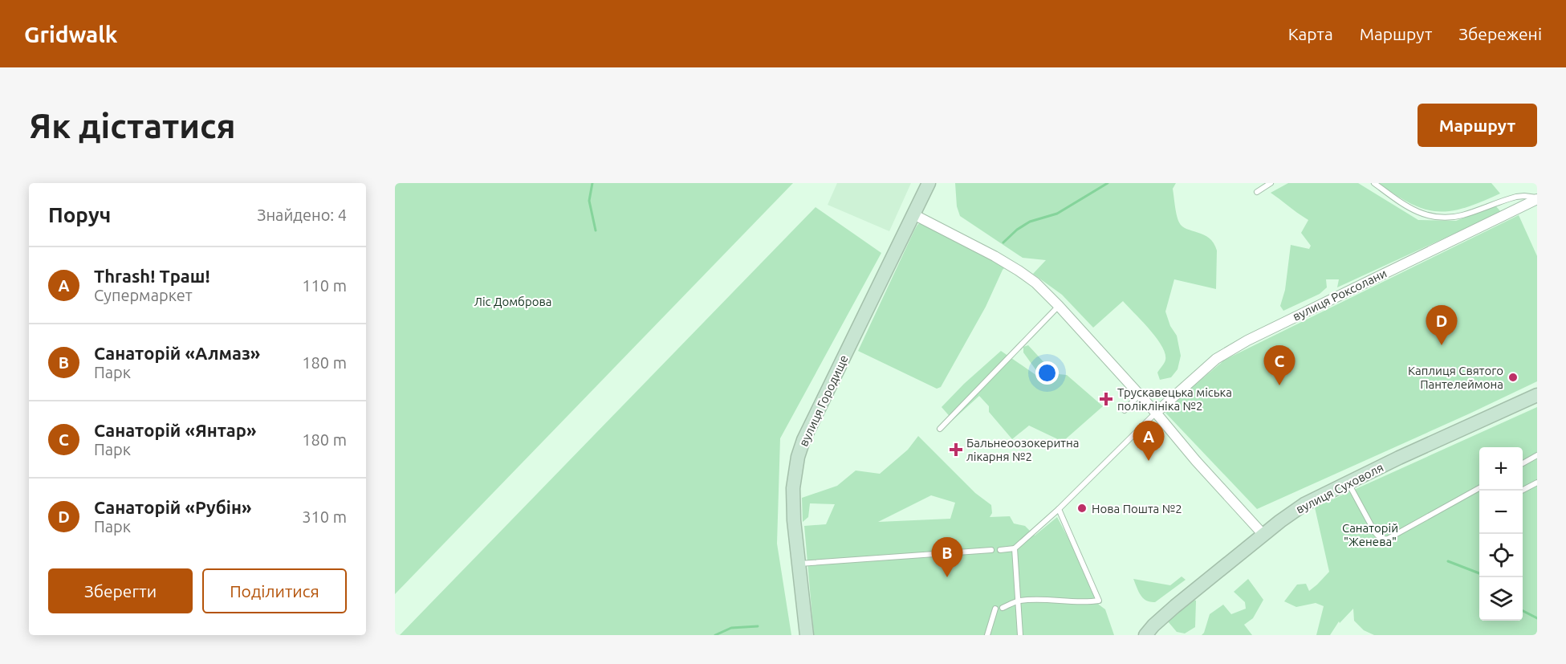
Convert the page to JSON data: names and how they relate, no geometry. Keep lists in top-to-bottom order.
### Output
{
  "streets": {
    "street": ["вулиця Роксолани", "вулиця Городище", "вулиця Суховоля"]
  },
  "parks": ["Ліс Домброва", "Санаторій \"Женева\""],
  "places": {
    "other": ["Каплиця Святого Пантелеймона", "Нова Пошта №2"],
    "health": ["Трускавецька міська поліклініка №2", "Бальнеоозокеритна лікарня №2"]
  },
  "page": {
    "header": "Gridwalk",
    "nav": ["Карта", "Маршрут", "Збережені"],
    "buttons": [
      "Маршрут",
      ["Зберегти", "Поділитися"]
    ],
    "title": "Як дістатися",
    "heading": ["Поруч", "Знайдено: 4"],
    "list": [
      {
        "mark": "A",
        "name": "Thrash! Траш!",
        "note": "Супермаркет",
        "value": "110 m"
      },
      {
        "mark": "B",
        "name": "Санаторій «Алмаз»",
        "note": "Парк",
        "value": "180 m"
      },
      {
        "mark": "C",
        "name": "Санаторій «Янтар»",
        "note": "Парк",
        "value": "180 m"
      },
      {
        "mark": "D",
        "name": "Санаторій «Рубін»",
        "note": "Парк",
        "value": "310 m"
      }
    ],
    "pins": [
      "D",
      "C",
      "A",
      "B"
    ],
    "map_buttons": ["+", "−"]
  }
}
